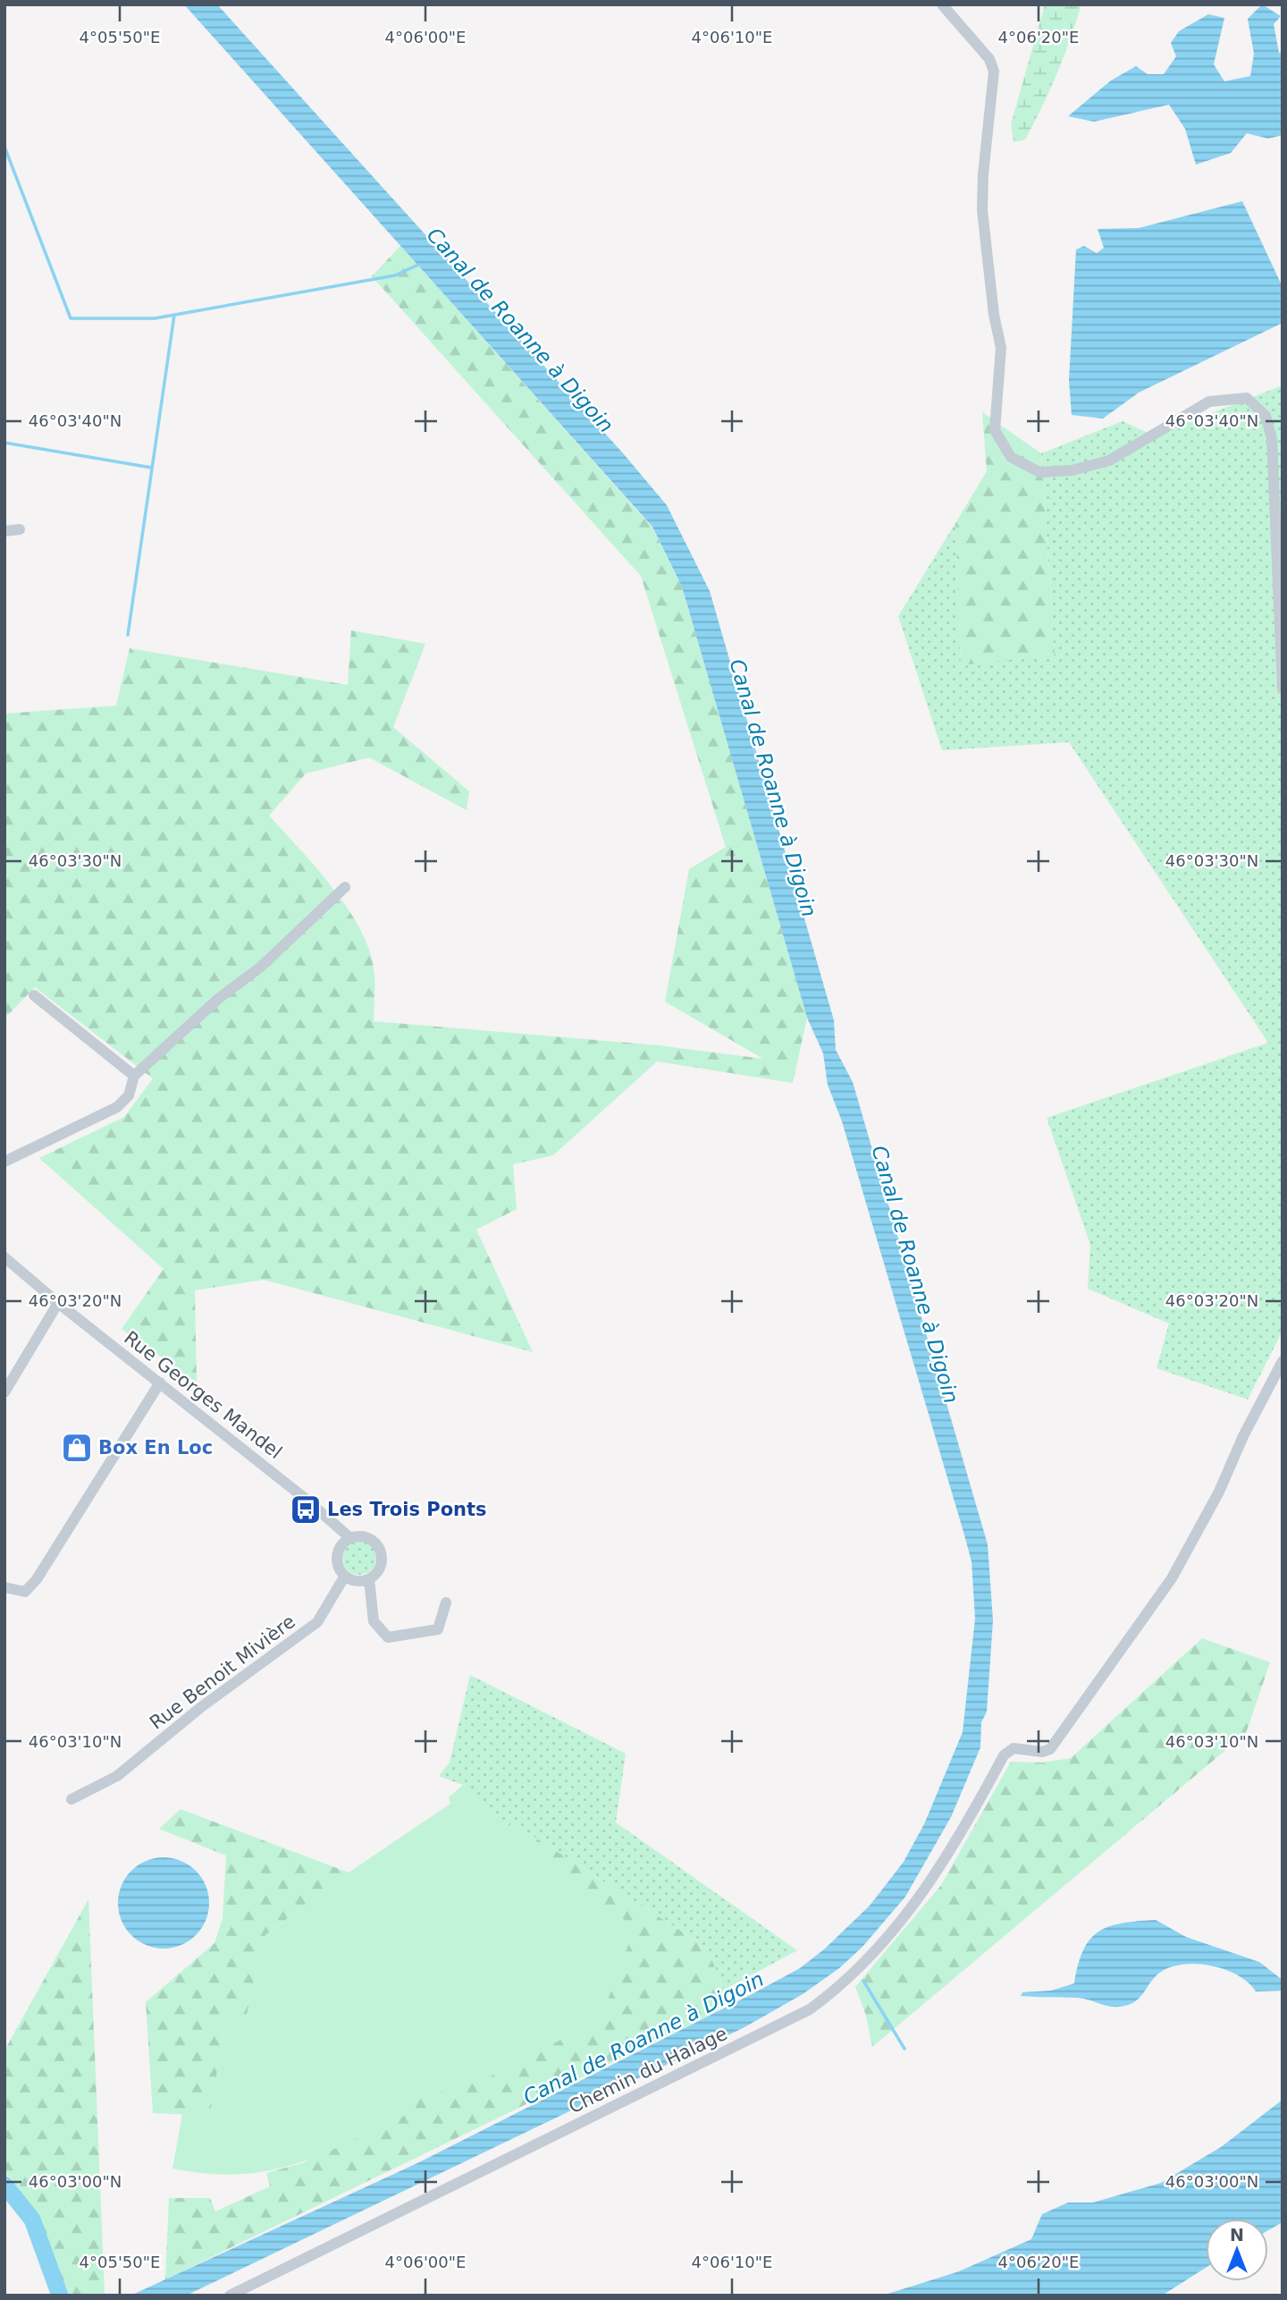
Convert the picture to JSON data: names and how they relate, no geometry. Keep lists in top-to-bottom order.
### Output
{
  "streets": {
    "street": ["Rue Georges Mandel", "Rue Benoit Mivière", "Chemin du Halage"]
  },
  "crossings": [
    ["Rue Georges Mandel", "Rue Benoit Mivière"]
  ],
  "water": ["Canal de Roanne à Digoin"],
  "places": {
    "shop": ["Box En Loc"],
    "bus stop": ["Les Trois Ponts"]
  },
  "north": "top",
  "coordinates": [
    "4°05'50\"E",
    "4°06'00\"E",
    "4°06'10\"E",
    "4°06'20\"E",
    "46°03'40\"N",
    "46°03'30\"N",
    "46°03'20\"N",
    "46°03'10\"N",
    "46°03'00\"N"
  ]
}
